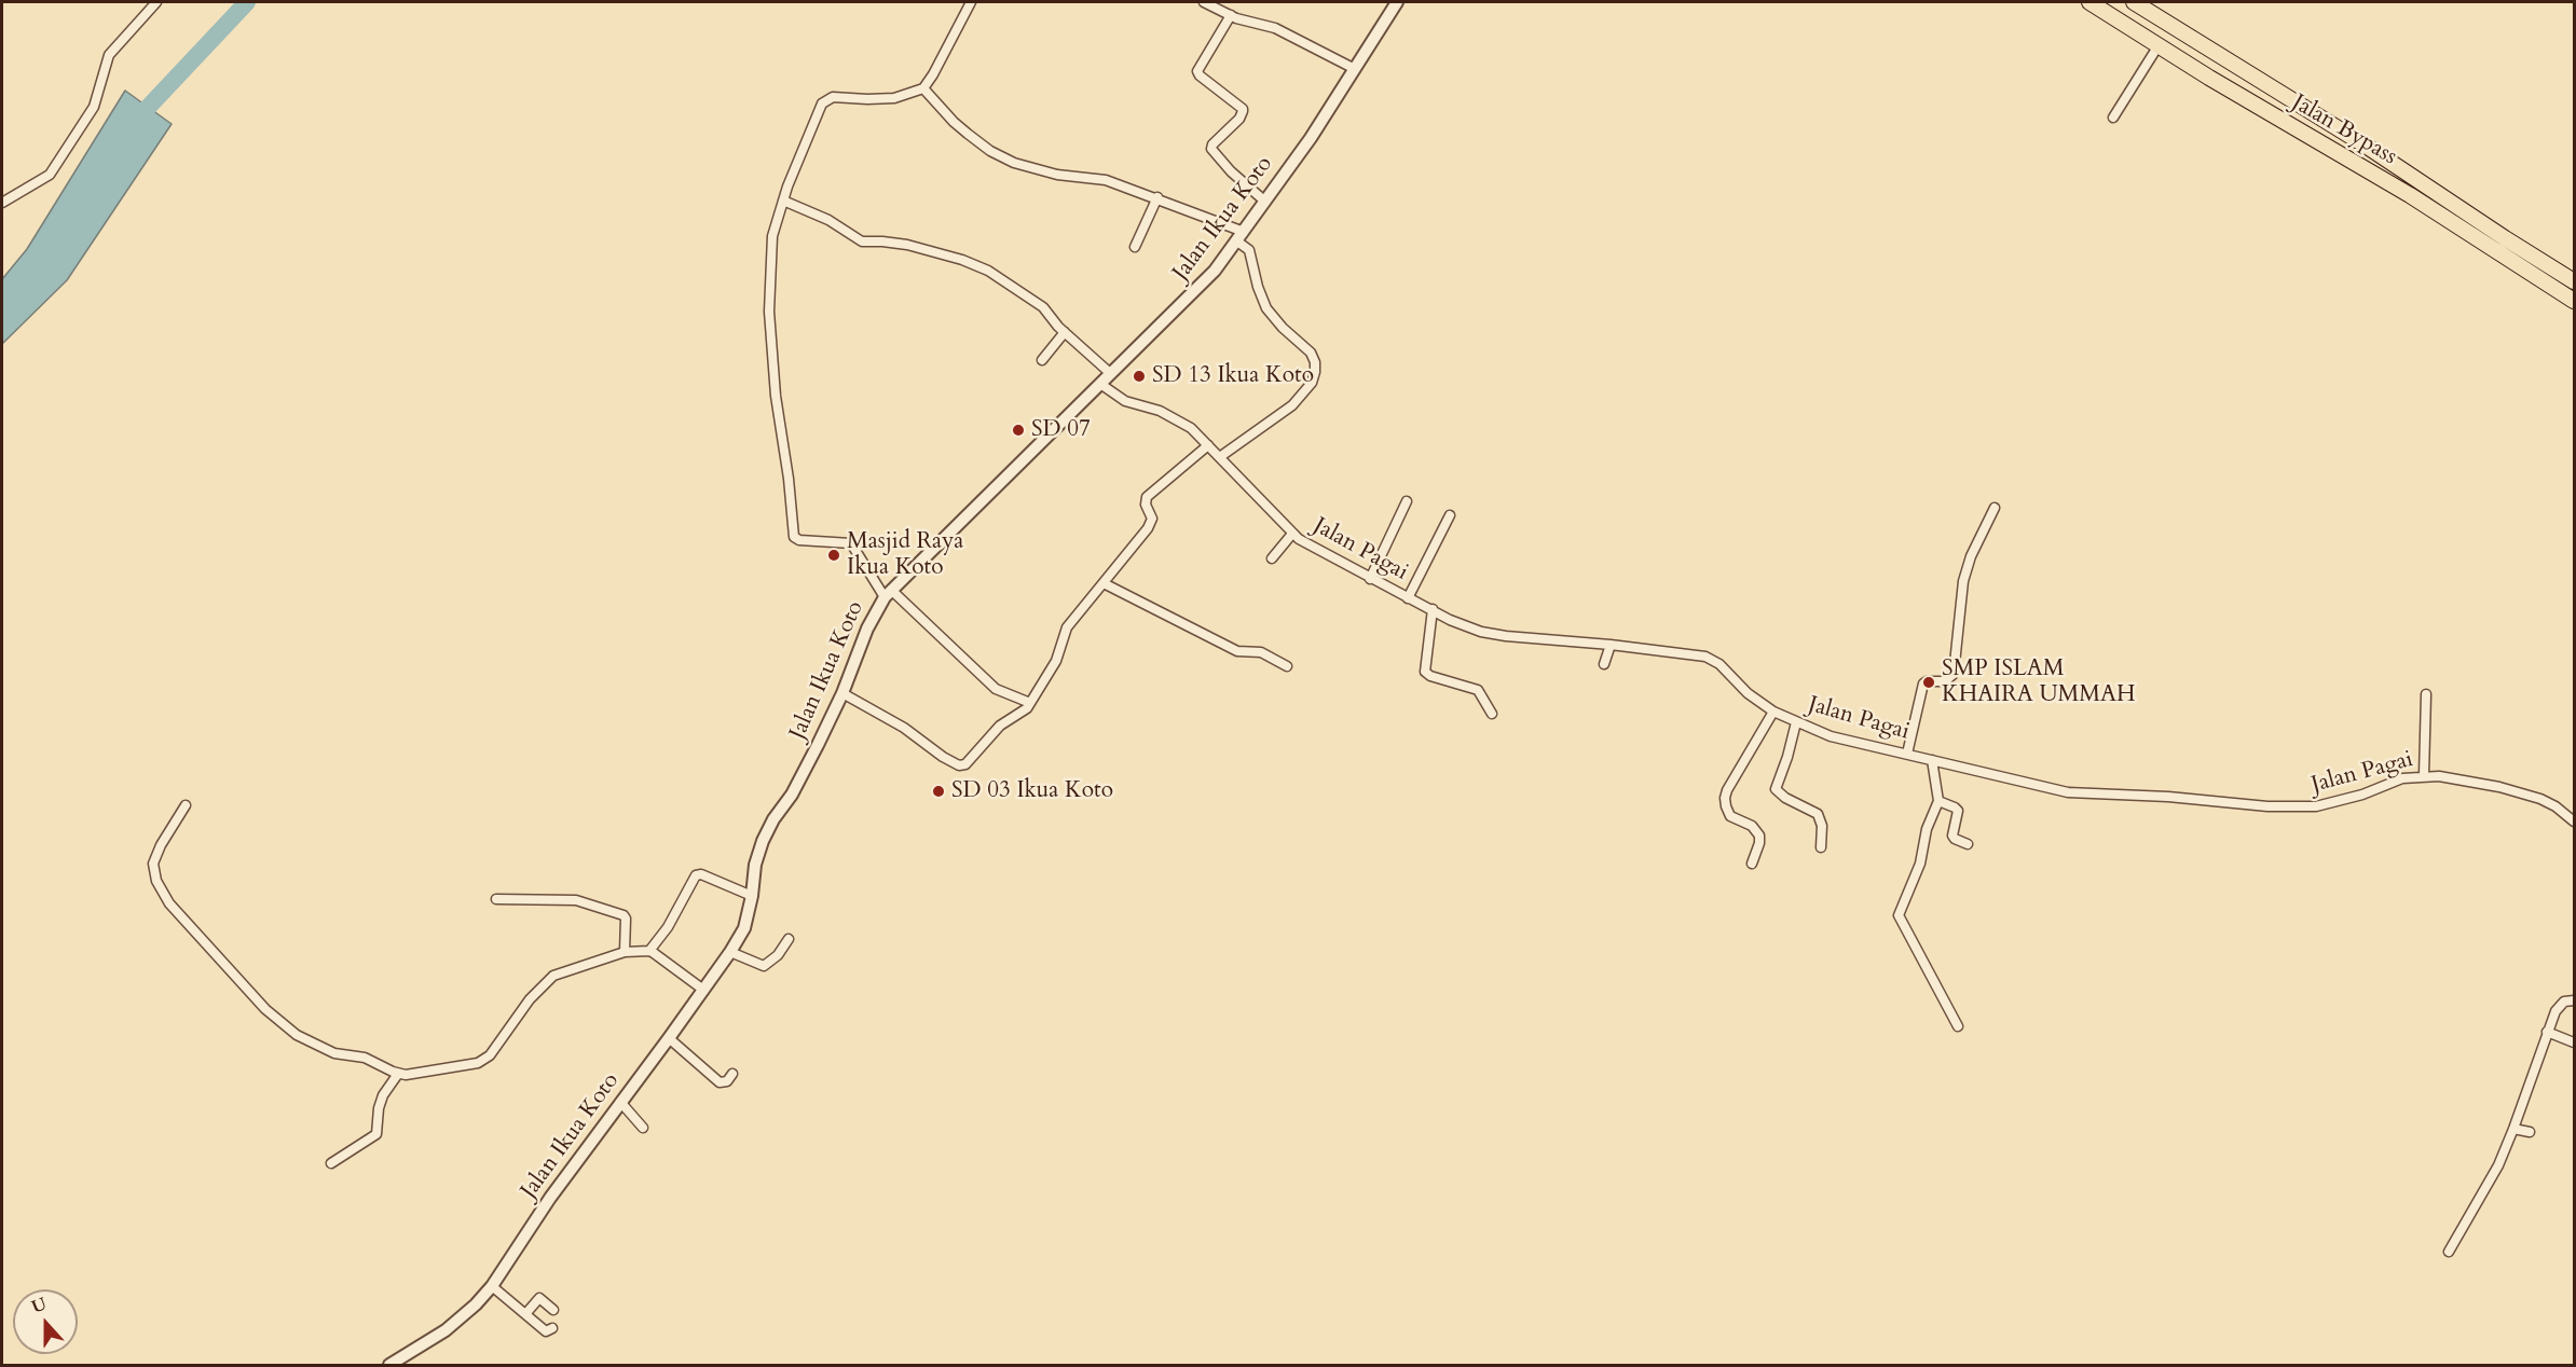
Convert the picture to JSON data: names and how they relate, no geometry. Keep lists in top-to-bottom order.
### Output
{
  "streets": {
    "highway": ["Jalan Bypass"],
    "street": ["Jalan Ikua Koto", "Jalan Pagai"]
  },
  "crossings": [
    ["Jalan Ikua Koto", "Jalan Pagai"]
  ],
  "places": [
    "SD 13 Ikua Koto",
    "SD 07",
    "Masjid Raya Ikua Koto",
    "SMP ISLAM KHAIRA UMMAH",
    "SD 03 Ikua Koto"
  ],
  "north": "top"
}
